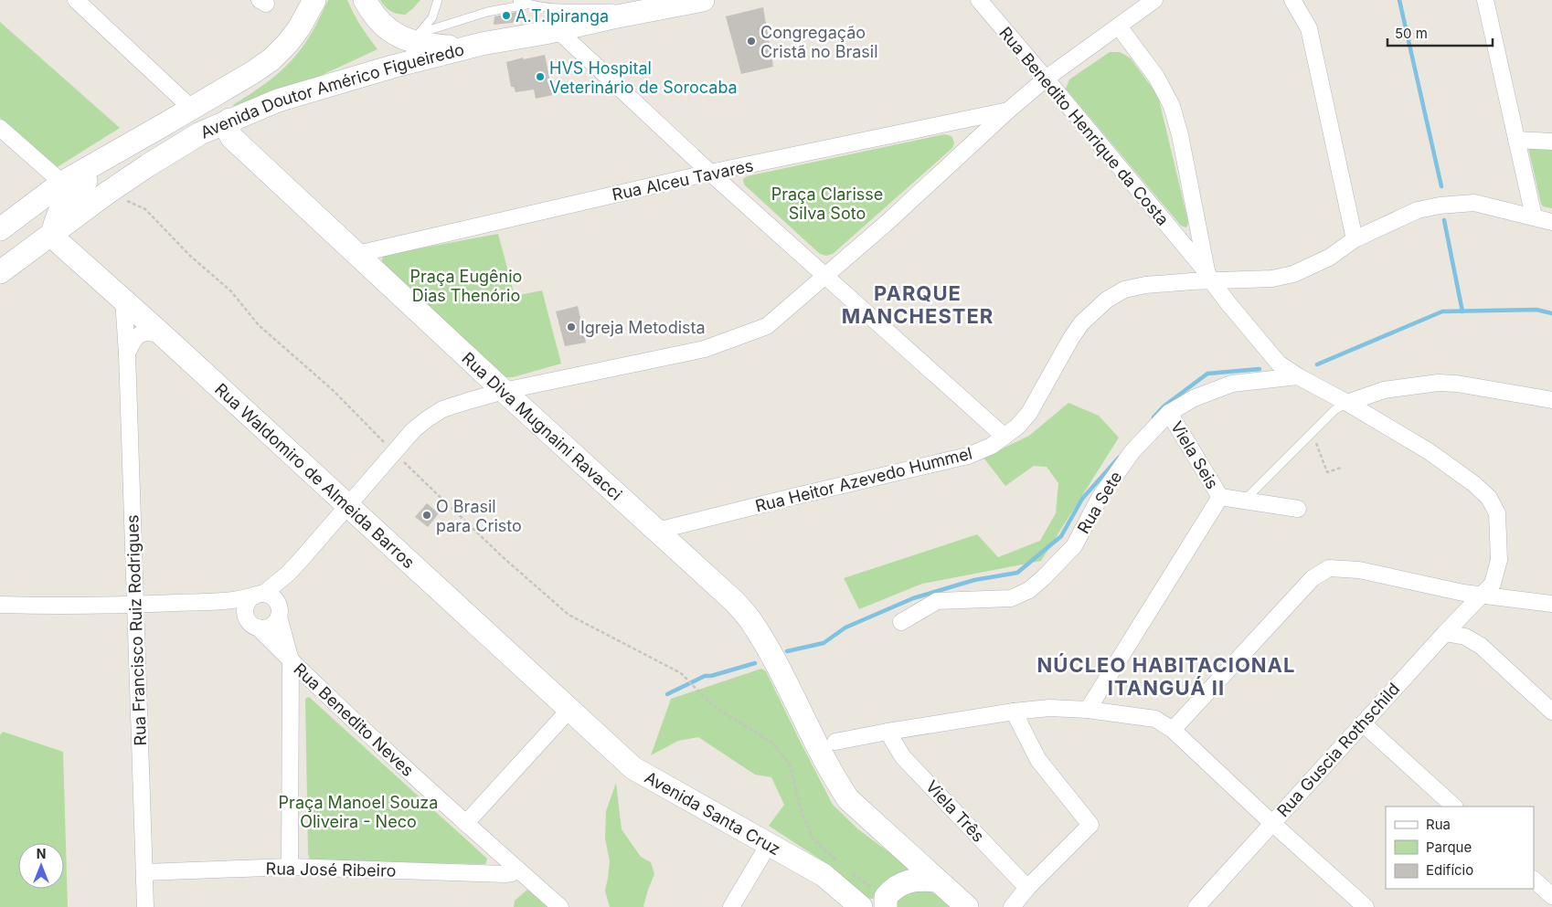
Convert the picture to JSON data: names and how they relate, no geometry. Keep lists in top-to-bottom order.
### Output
{
  "streets": {
    "main road": [
      "Avenida Doutor Américo Figueiredo",
      "Rua Diva Mugnaini Ravacci",
      "Rua Waldomiro de Almeida Barros",
      "Avenida Santa Cruz"
    ],
    "street": [
      "Rua Benedito Henrique da Costa",
      "Rua Alceu Tavares",
      "Viela Seis",
      "Rua Heitor Azevedo Hummel",
      "Rua Sete",
      "Rua Francisco Ruiz Rodrigues",
      "Rua Benedito Neves",
      "Rua Guscia Rothschild",
      "Viela Três",
      "Rua José Ribeiro"
    ]
  },
  "crossings": [
    ["Avenida Doutor Américo Figueiredo", "Rua Diva Mugnaini Ravacci"],
    ["Avenida Doutor Américo Figueiredo", "Rua Waldomiro de Almeida Barros"],
    ["Rua Benedito Henrique da Costa", "Rua Heitor Azevedo Hummel"],
    ["Rua Benedito Henrique da Costa", "Rua Sete"],
    ["Rua Benedito Henrique da Costa", "Rua Guscia Rothschild"],
    ["Rua Alceu Tavares", "Rua Diva Mugnaini Ravacci"],
    ["Rua Diva Mugnaini Ravacci", "Rua Heitor Azevedo Hummel"],
    ["Viela Seis", "Rua Sete"],
    ["Rua Waldomiro de Almeida Barros", "Rua Francisco Ruiz Rodrigues"],
    ["Rua Waldomiro de Almeida Barros", "Avenida Santa Cruz"],
    ["Rua Francisco Ruiz Rodrigues", "Rua José Ribeiro"],
    ["Rua Benedito Neves", "Rua José Ribeiro"]
  ],
  "districts": ["PARQUE MANCHESTER", "NÚCLEO HABITACIONAL ITANGUÁ II"],
  "parks": ["Praça Clarisse Silva Soto", "Praça Eugênio Dias Thenório", "Praça Manoel Souza Oliveira - Neco"],
  "places": [
    "A.T.Ipiranga",
    "Congregação Cristã no Brasil",
    "HVS Hospital Veterinário de Sorocaba",
    "Igreja Metodista",
    "O Brasil para Cristo"
  ],
  "legend": ["Rua", "Parque", "Edifício"],
  "scale_bar": "50 m",
  "north": "top"
}
